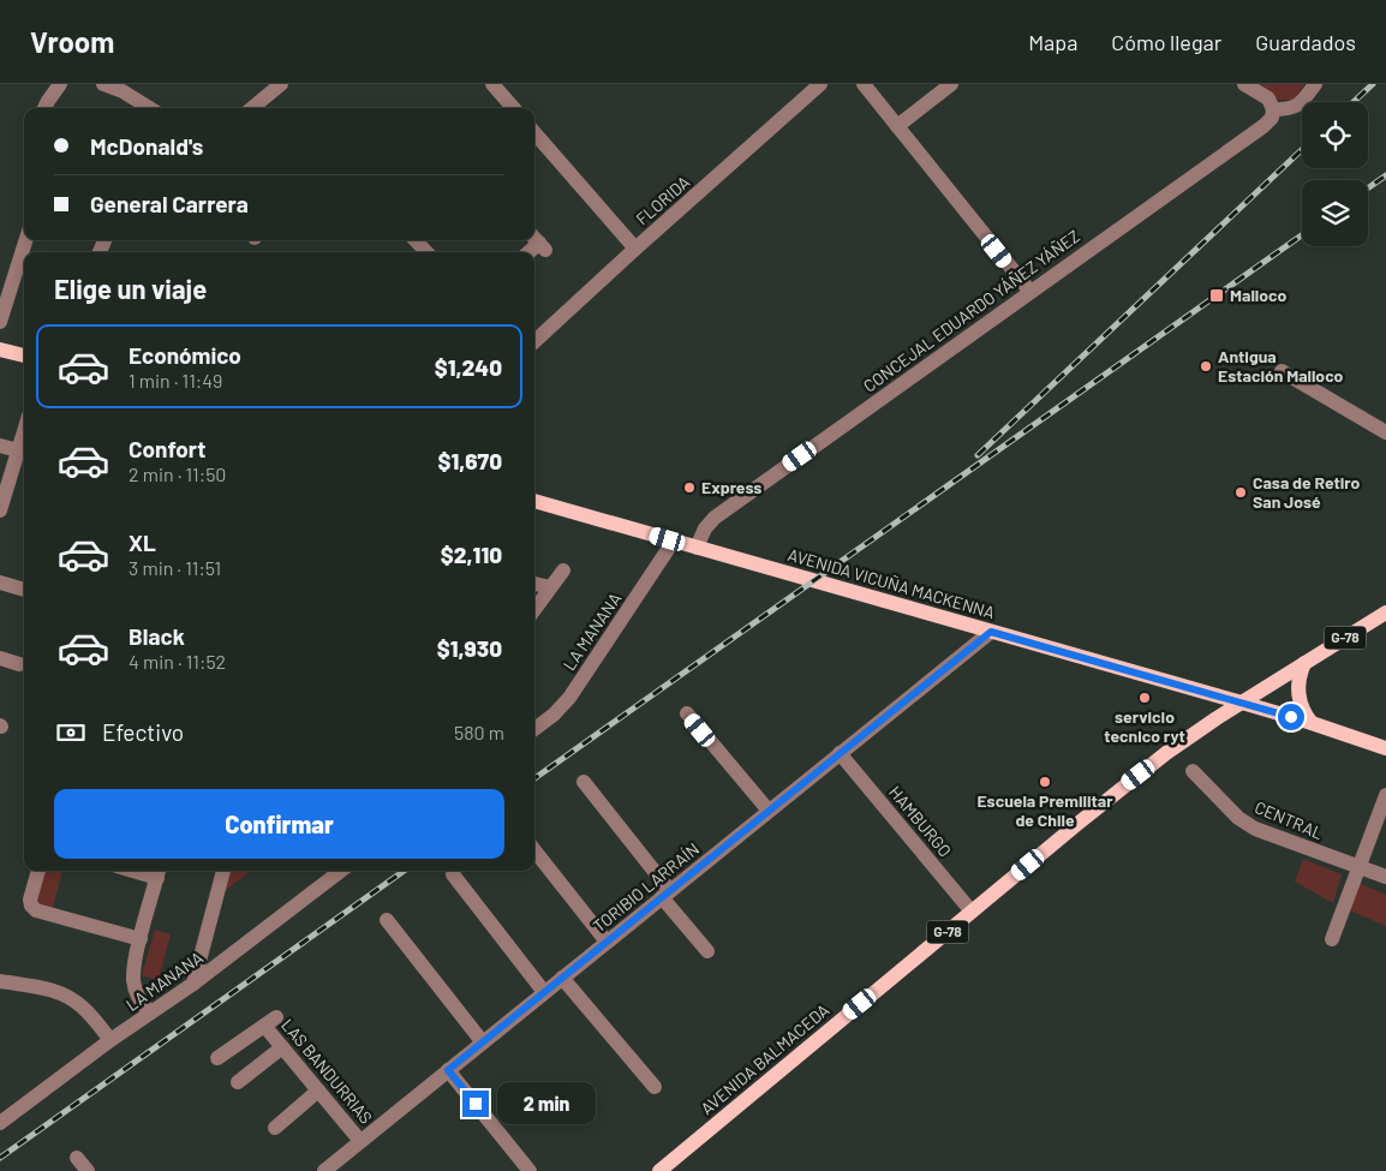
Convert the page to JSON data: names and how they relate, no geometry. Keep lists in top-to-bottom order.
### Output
{
  "streets": {
    "main road": ["AVENIDA VICUÑA MACKENNA", "G-78", "AVENIDA BALMACEDA"],
    "street": [
      "FLORIDA",
      "CONCEJAL EDUARDO YÁÑEZ YÁÑEZ",
      "LA MANANA",
      "CENTRAL",
      "HAMBURGO",
      "TORIBIO LARRAÍN",
      "LAS BANDURRIAS"
    ]
  },
  "crossings": [
    ["CONCEJAL EDUARDO YÁÑEZ YÁÑEZ", "AVENIDA VICUÑA MACKENNA"],
    ["AVENIDA VICUÑA MACKENNA", "LA MANANA"],
    ["AVENIDA VICUÑA MACKENNA", "TORIBIO LARRAÍN"],
    ["AVENIDA VICUÑA MACKENNA", "AVENIDA BALMACEDA"],
    ["HAMBURGO", "TORIBIO LARRAÍN"],
    ["HAMBURGO", "AVENIDA BALMACEDA"],
    ["TORIBIO LARRAÍN", "LAS BANDURRIAS"]
  ],
  "places": {
    "transit": ["Malloco"],
    "other": [
      "Antigua Estación Malloco",
      "Express",
      "Casa de Retiro San José",
      "servicio tecnico ryt",
      "Escuela Premilitar de Chile"
    ]
  },
  "page": {
    "header": "Vroom",
    "nav": ["Mapa", "Cómo llegar", "Guardados"],
    "banner": ["McDonald's", "General Carrera"],
    "heading": "Elige un viaje",
    "list": [
      {
        "name": "Económico",
        "note": "1 min · 11:49",
        "value": "$1,240"
      },
      {
        "name": "Confort",
        "note": "2 min · 11:50",
        "value": "$1,670"
      },
      {
        "name": "XL",
        "note": "3 min · 11:51",
        "value": "$2,110"
      },
      {
        "name": "Black",
        "note": "4 min · 11:52",
        "value": "$1,930"
      }
    ],
    "pay": ["Efectivo", "580 m"],
    "buttons": "Confirmar",
    "bubble": "2 min"
  }
}
